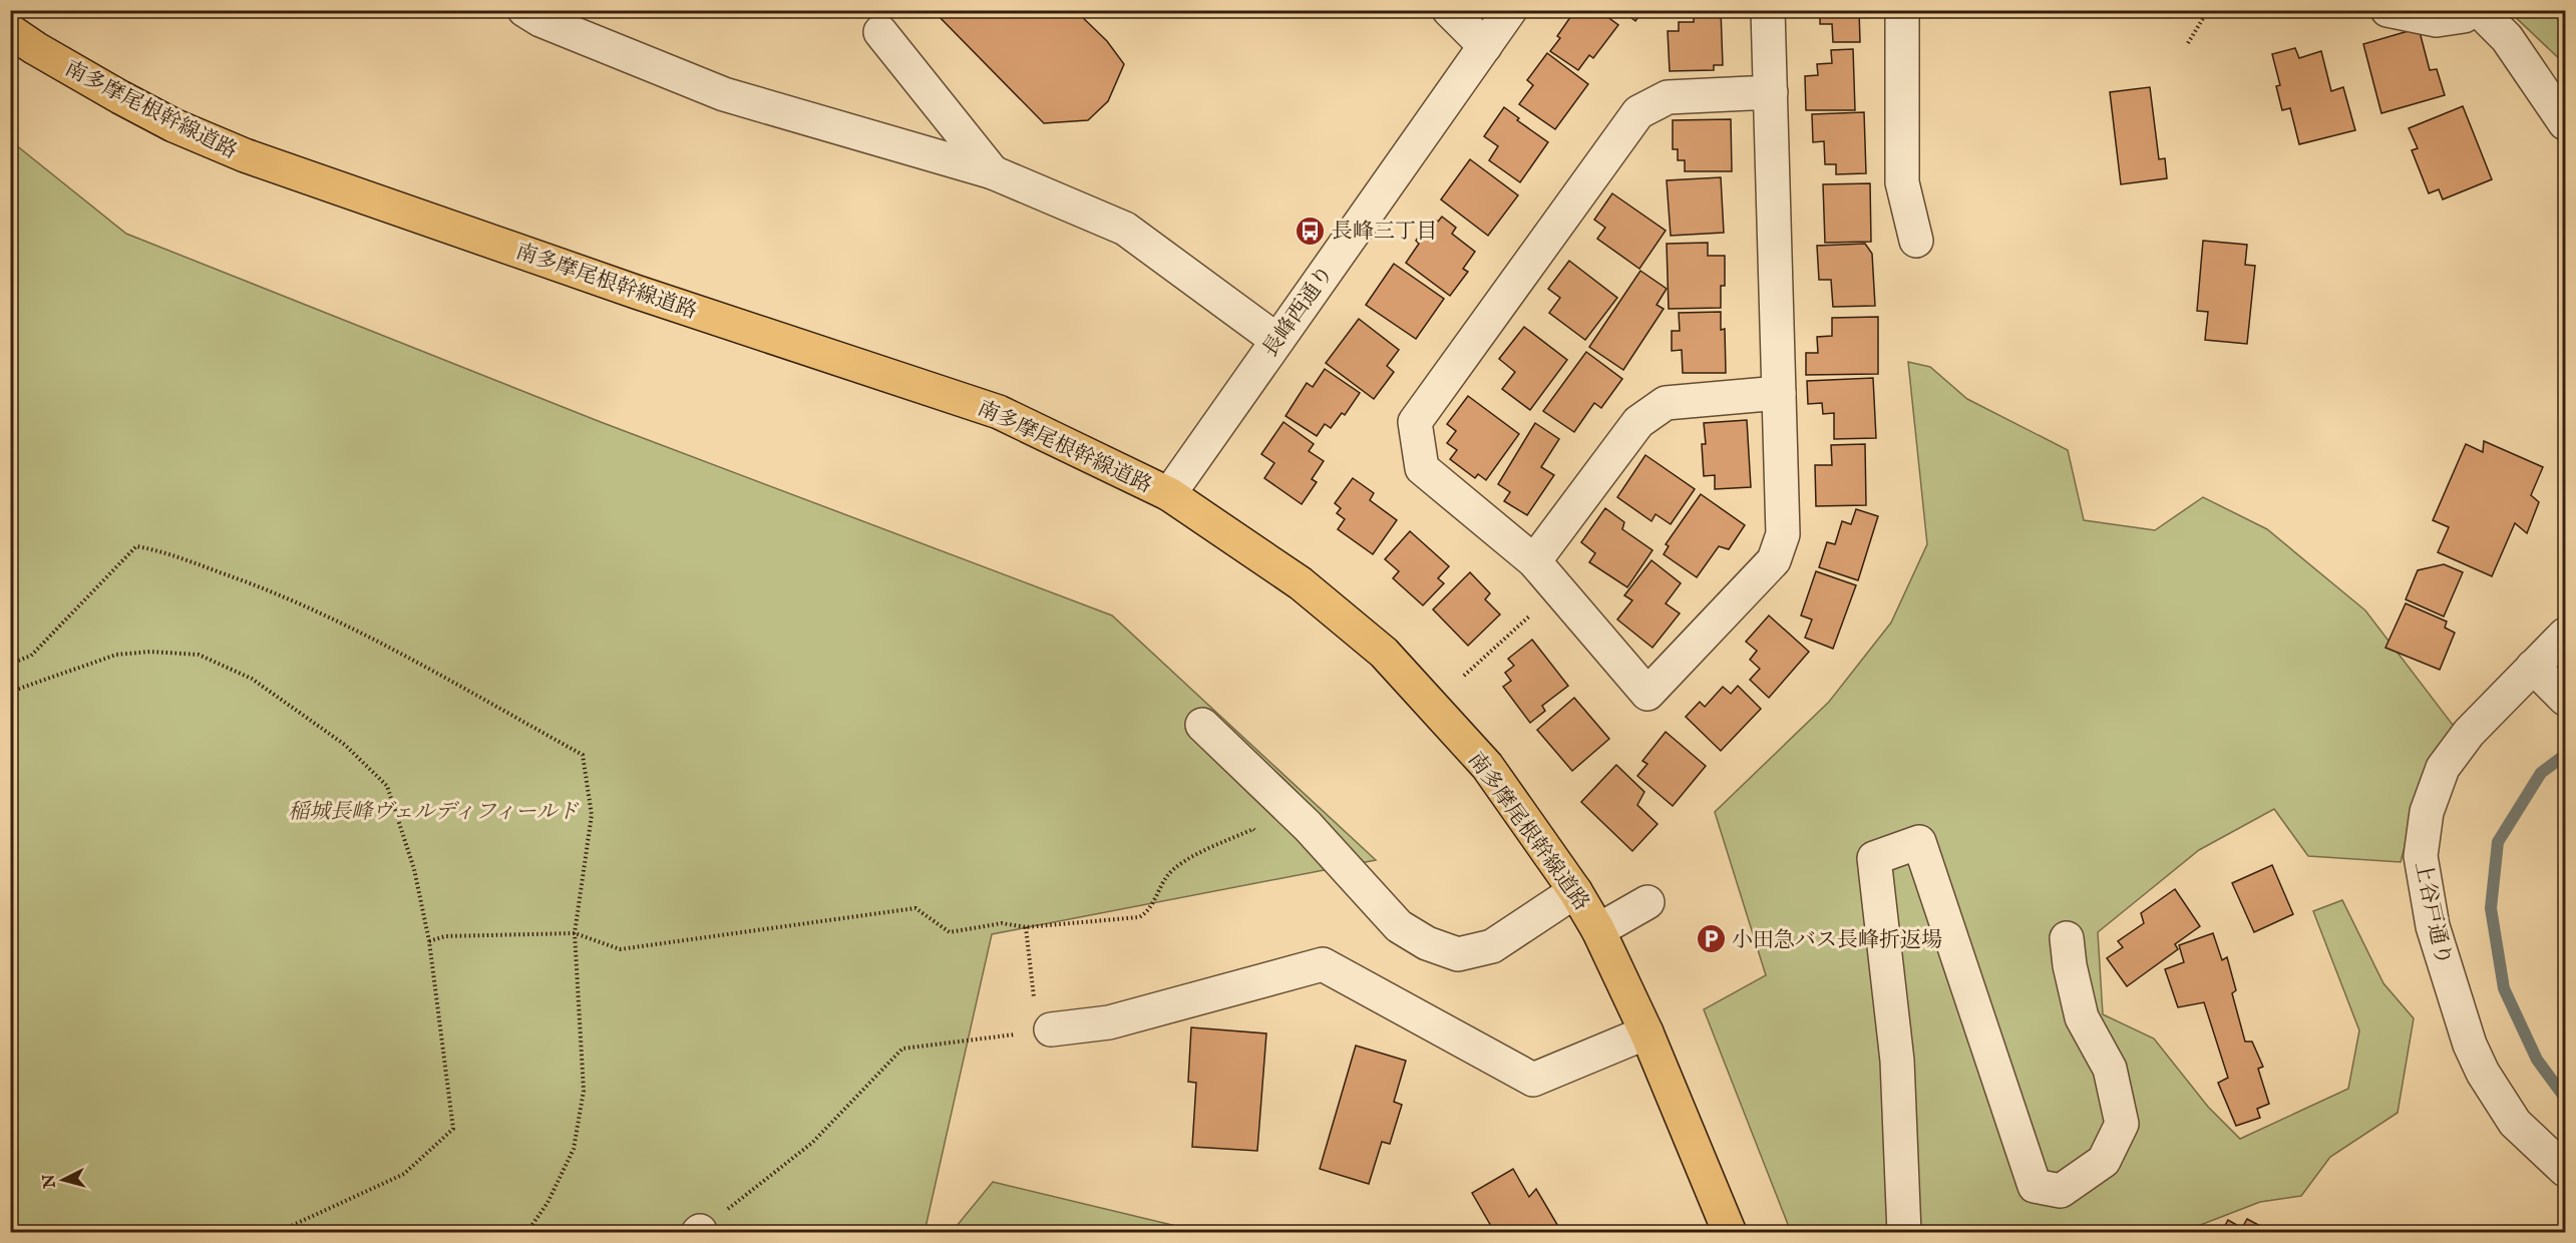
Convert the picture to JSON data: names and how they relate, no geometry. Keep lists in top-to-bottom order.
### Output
{
  "streets": {
    "main road": ["南多摩尾根幹線道路"],
    "street": ["長峰西通り", "上谷戸通り"]
  },
  "crossings": [
    ["南多摩尾根幹線道路", "長峰西通り"]
  ],
  "parks": ["稲城長峰ヴェルディフィールド"],
  "places": {
    "bus stop": ["長峰三丁目"],
    "parking": ["小田急バス長峰折返場"]
  },
  "north": "left"
}
